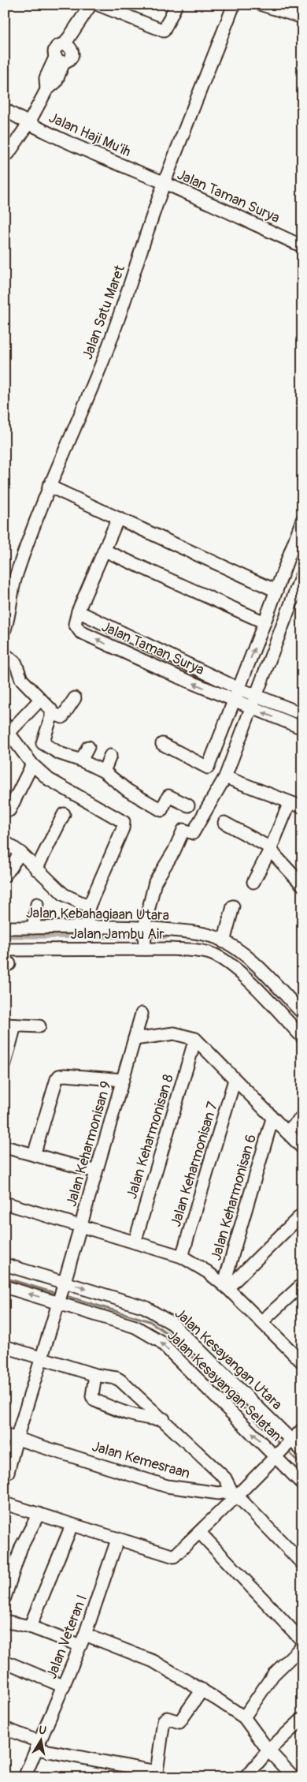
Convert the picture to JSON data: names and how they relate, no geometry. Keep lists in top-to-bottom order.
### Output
{
  "streets": {
    "street": [
      "Jalan Haji Mu'ih",
      "Jalan Taman Surya",
      "Jalan Satu Maret",
      "Jalan Kebahagiaan Utara",
      "Jalan Jambu Air",
      "Jalan Keharmonisan 8",
      "Jalan Keharmonisan 9",
      "Jalan Keharmonisan 7",
      "Jalan Keharmonisan 6",
      "Jalan Kesayangan Utara",
      "Jalan Kesayangan Selatan",
      "Jalan Kemesraan",
      "Jalan Veteran I"
    ]
  },
  "crossings": [
    ["Jalan Haji Mu'ih", "Jalan Taman Surya"],
    ["Jalan Haji Mu'ih", "Jalan Satu Maret"],
    ["Jalan Taman Surya", "Jalan Satu Maret"],
    ["Jalan Kebahagiaan Utara", "Jalan Jambu Air"],
    ["Jalan Keharmonisan 9", "Jalan Kesayangan Utara"]
  ],
  "north": "top"
}
